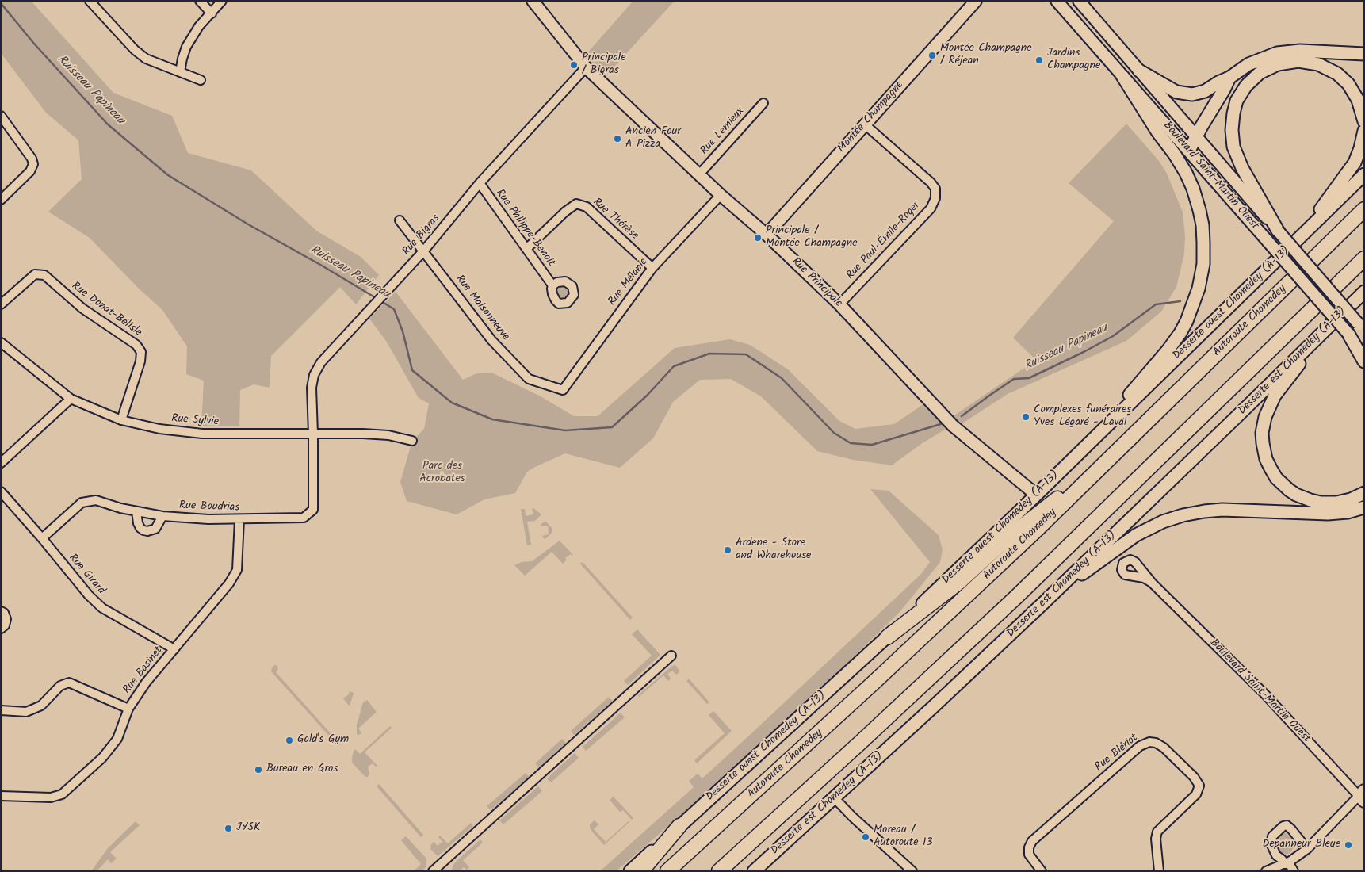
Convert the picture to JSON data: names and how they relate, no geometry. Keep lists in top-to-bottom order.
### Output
{
  "streets": {
    "highway": ["Autoroute Chomedey"],
    "main road": ["Desserte ouest Chomedey (A-13)", "Desserte est Chomedey (A-13)"],
    "street": [
      "Montée Champagne",
      "Rue Lemieux",
      "Boulevard Saint-Martin Ouest",
      "Rue Thérèse",
      "Rue Philippe-Benoit",
      "Rue Bigras",
      "Rue Paul-Émile-Roger",
      "Rue Mélanie",
      "Rue Principale",
      "Rue Maisonneuve",
      "Rue Donat-Bélisle",
      "Rue Sylvie",
      "Rue Boudrias",
      "Rue Girard",
      "Rue Basinet",
      "Rue Blériot"
    ]
  },
  "crossings": [
    ["Montée Champagne", "Rue Paul-Émile-Roger"],
    ["Montée Champagne", "Rue Principale"],
    ["Rue Lemieux", "Rue Principale"],
    ["Rue Thérèse", "Rue Philippe-Benoit"],
    ["Rue Thérèse", "Rue Mélanie"],
    ["Rue Philippe-Benoit", "Rue Bigras"],
    ["Rue Bigras", "Rue Principale"],
    ["Rue Bigras", "Rue Maisonneuve"],
    ["Rue Bigras", "Rue Sylvie"],
    ["Rue Bigras", "Rue Boudrias"],
    ["Rue Paul-Émile-Roger", "Rue Principale"],
    ["Rue Mélanie", "Rue Principale"],
    ["Rue Mélanie", "Rue Maisonneuve"],
    ["Rue Principale", "Desserte ouest Chomedey (A-13)"],
    ["Rue Donat-Bélisle", "Rue Sylvie"],
    ["Rue Sylvie", "Rue Boudrias"],
    ["Rue Boudrias", "Rue Girard"],
    ["Rue Boudrias", "Rue Basinet"],
    ["Rue Girard", "Rue Basinet"]
  ],
  "water": ["Ruisseau Papineau"],
  "parks": ["Parc des Acrobates"],
  "places": [
    "Montée Champagne / Réjean",
    "Jardins Champagne",
    "Principale / Bigras",
    "Ancien Four A Pizza",
    "Principale / Montée Champagne",
    "Complexes funéraires Yves Légaré - Laval",
    "Ardene - Store and Wharehouse",
    "Gold's Gym",
    "Bureau en Gros",
    "JYSK",
    "Moreau / Autoroute 13",
    "Depanneur Bleue"
  ]
}
